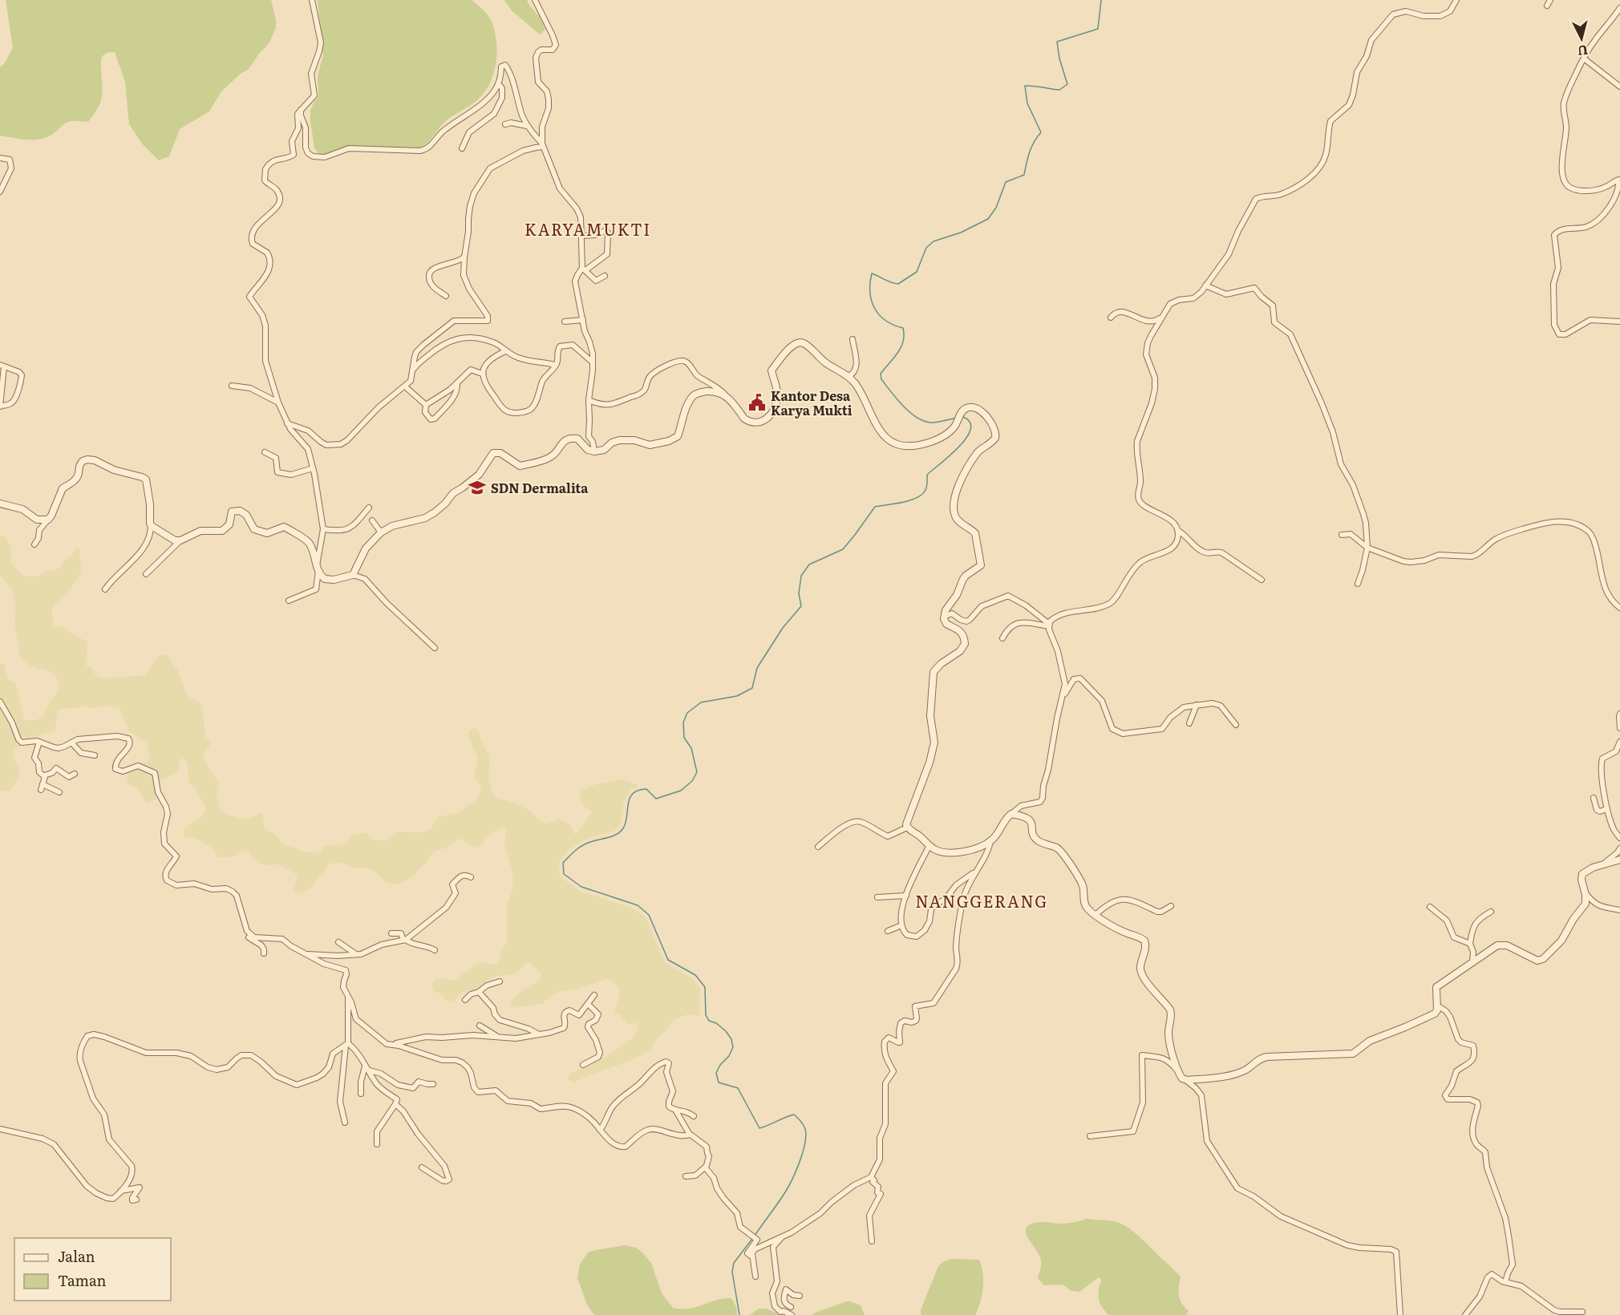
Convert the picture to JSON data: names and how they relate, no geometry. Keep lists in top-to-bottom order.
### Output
{
  "districts": ["KARYAMUKTI", "NANGGERANG"],
  "places": {
    "public building": ["Kantor Desa Karya Mukti"],
    "school or university": ["SDN Dermalita"]
  },
  "legend": ["Jalan", "Taman"],
  "north": "bottom"
}
